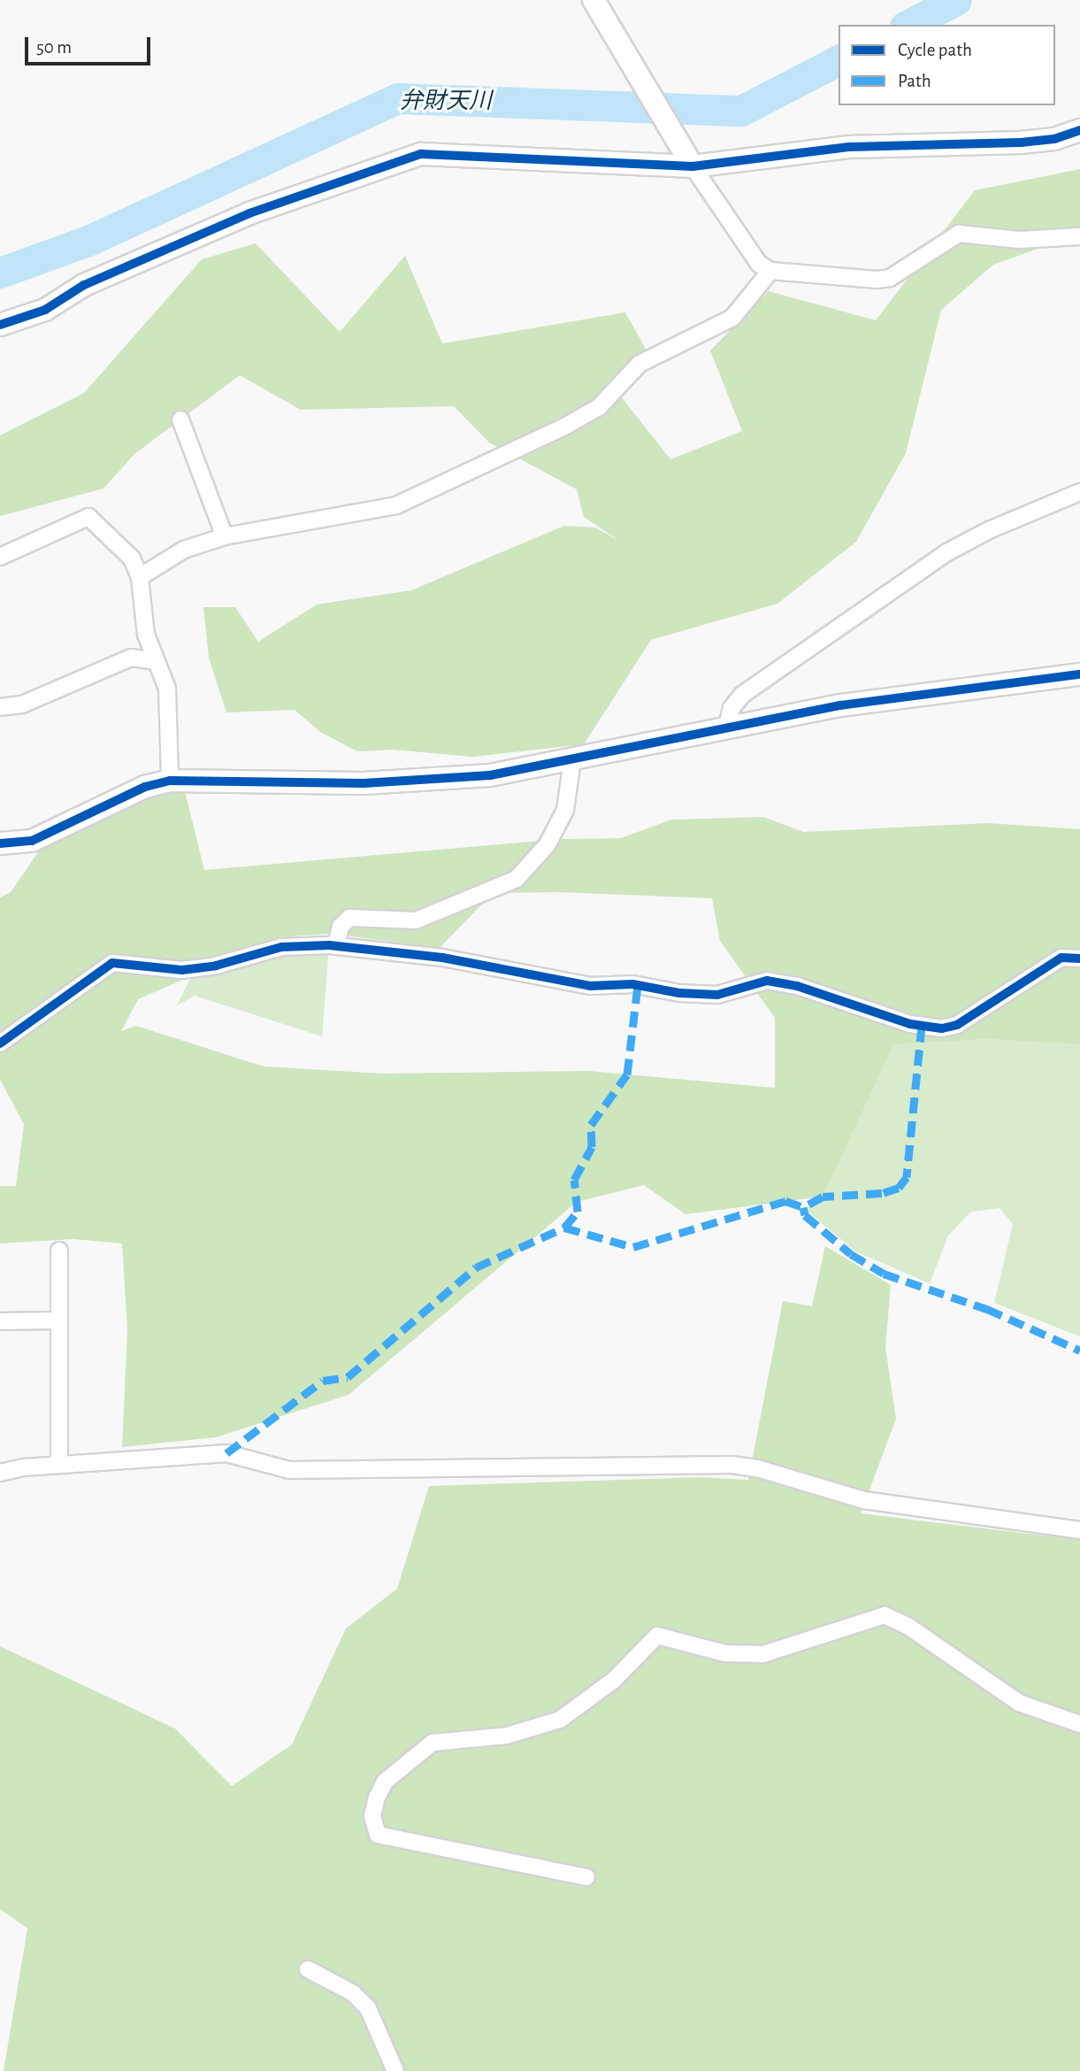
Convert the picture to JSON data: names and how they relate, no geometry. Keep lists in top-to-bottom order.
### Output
{
  "water": ["弁財天川"],
  "legend": ["Cycle path", "Path"],
  "scale_bar": "50 m"
}
